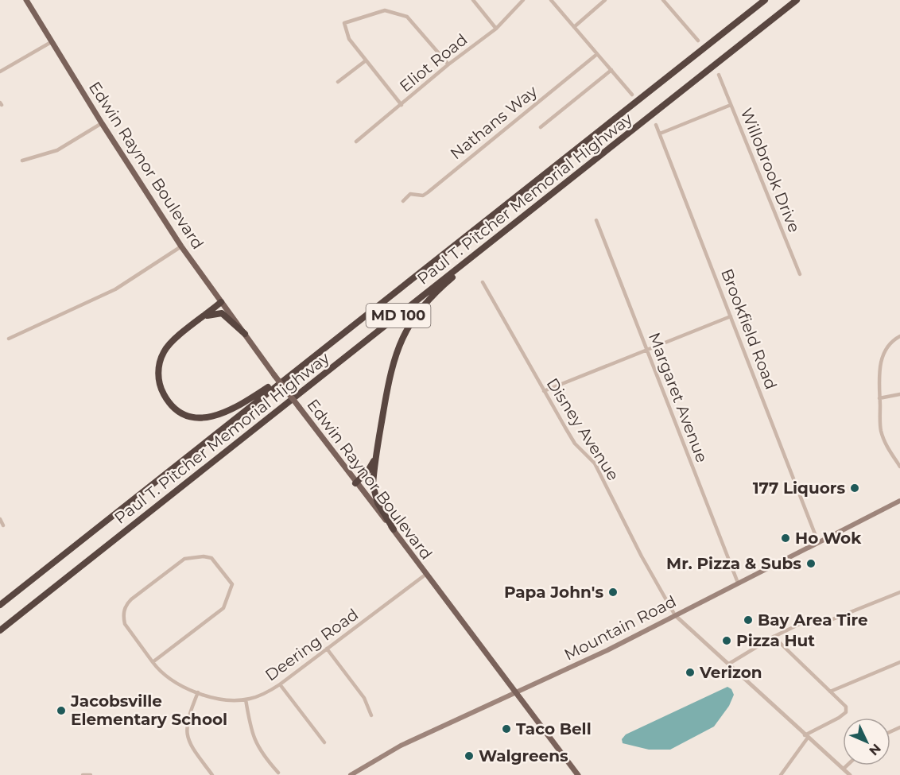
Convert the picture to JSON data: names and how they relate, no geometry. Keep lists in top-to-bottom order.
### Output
{
  "streets": {
    "highway": ["Paul T. Pitcher Memorial Highway", "MD 100"],
    "main road": ["Edwin Raynor Boulevard", "Mountain Road"],
    "street": [
      "Eliot Road",
      "Nathans Way",
      "Willobrook Drive",
      "Brookfield Road",
      "Margaret Avenue",
      "Disney Avenue",
      "Deering Road"
    ]
  },
  "crossings": [
    ["Edwin Raynor Boulevard", "Mountain Road"],
    ["Edwin Raynor Boulevard", "Deering Road"],
    ["Brookfield Road", "Mountain Road"],
    ["Margaret Avenue", "Mountain Road"],
    ["Disney Avenue", "Mountain Road"]
  ],
  "places": [
    "177 Liquors",
    "Ho Wok",
    "Mr. Pizza & Subs",
    "Papa John's",
    "Bay Area Tire",
    "Pizza Hut",
    "Verizon",
    "Jacobsville Elementary School",
    "Taco Bell",
    "Walgreens"
  ],
  "north": "bottom right"
}
